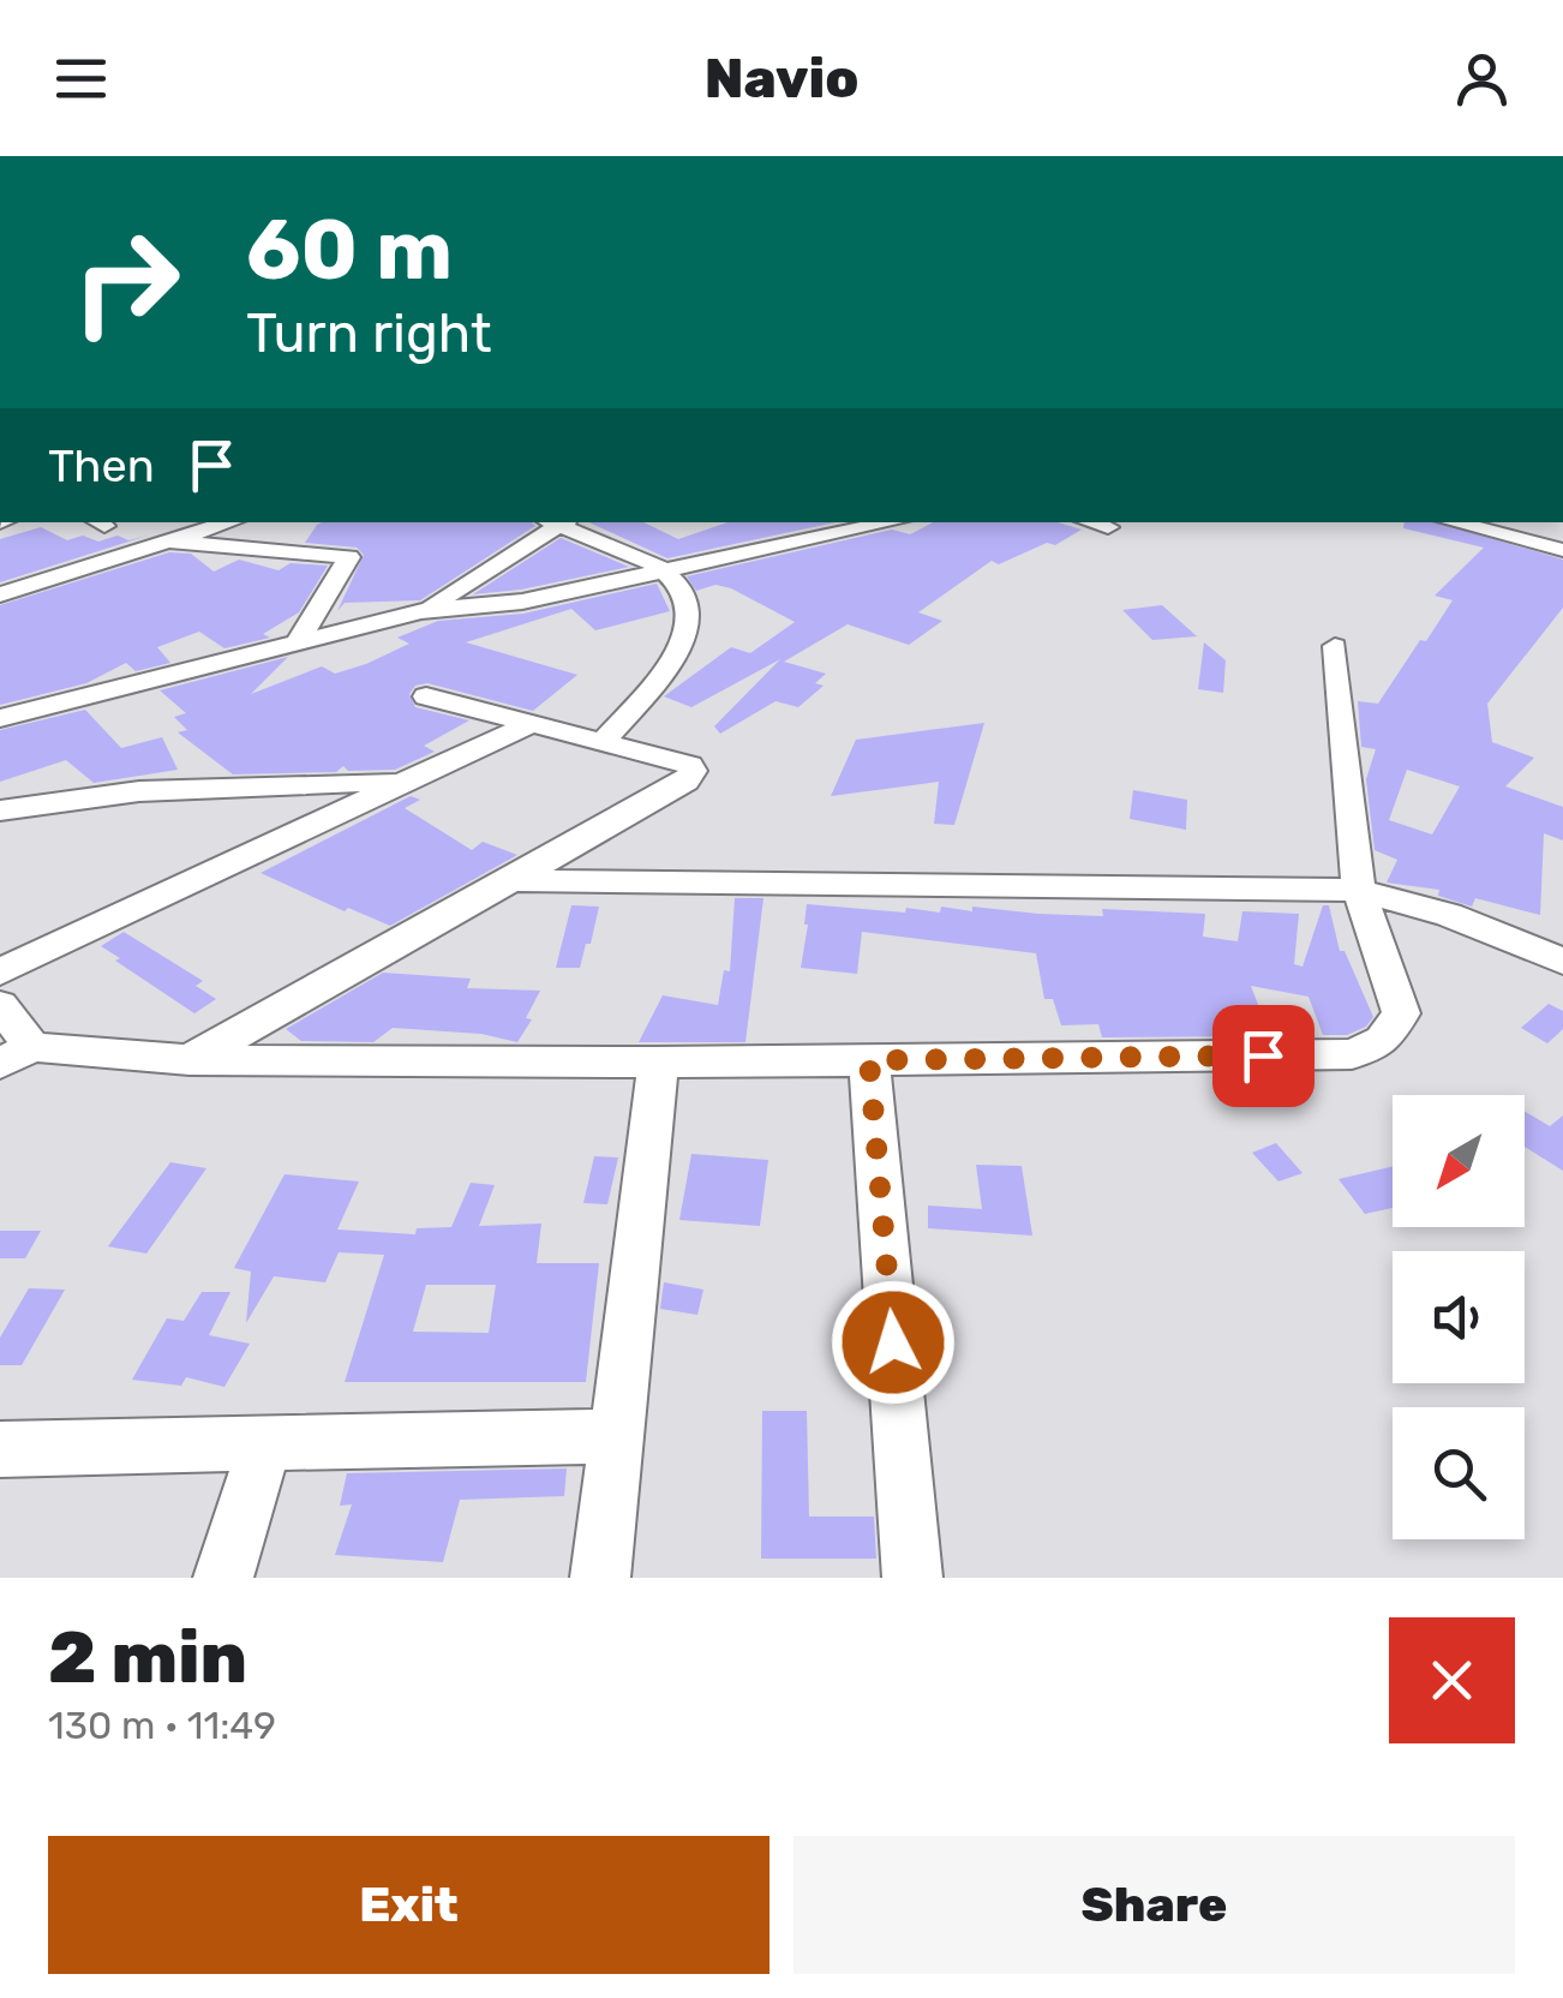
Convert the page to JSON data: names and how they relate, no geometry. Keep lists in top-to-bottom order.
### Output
{
  "north": "bottom left",
  "page": {
    "header": "Navio",
    "turn": ["60 m", "Turn right"],
    "then": "Then",
    "heading": ["2 min", "130 m · 11:49"],
    "buttons": ["Exit", "Share"]
  }
}
